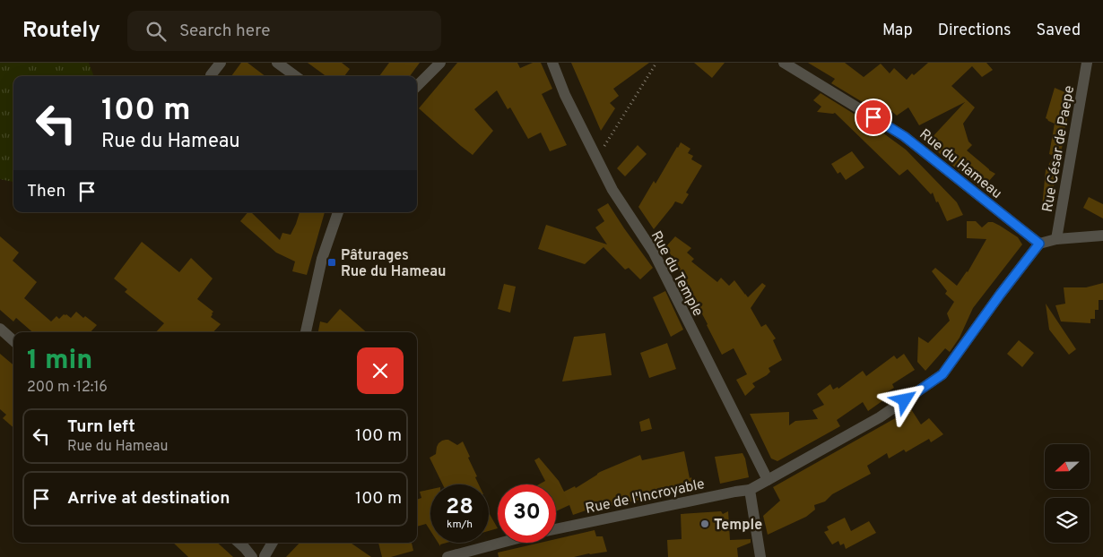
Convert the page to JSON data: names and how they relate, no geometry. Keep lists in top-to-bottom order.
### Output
{
  "streets": {
    "street": [
      "Rue César de Paepe",
      "Rue du Hameau",
      "Rue du Temple",
      "Rue de l'Incroyable"
    ]
  },
  "places": {
    "transit": ["Pâturages Rue du Hameau"],
    "other": ["Temple"]
  },
  "north": "left",
  "page": {
    "header": "Routely",
    "search": "Search here",
    "nav": ["Map", "Directions", "Saved"],
    "turn": ["100 m", "Rue du Hameau"],
    "then": "Then",
    "heading": ["1 min", "200 m · 12:16"],
    "list": [
      {
        "name": "Turn left",
        "note": "Rue du Hameau",
        "value": "100 m"
      },
      {
        "name": "Arrive at destination",
        "value": "100 m"
      }
    ],
    "speed": "28 km/h",
    "limit": "30"
  }
}
